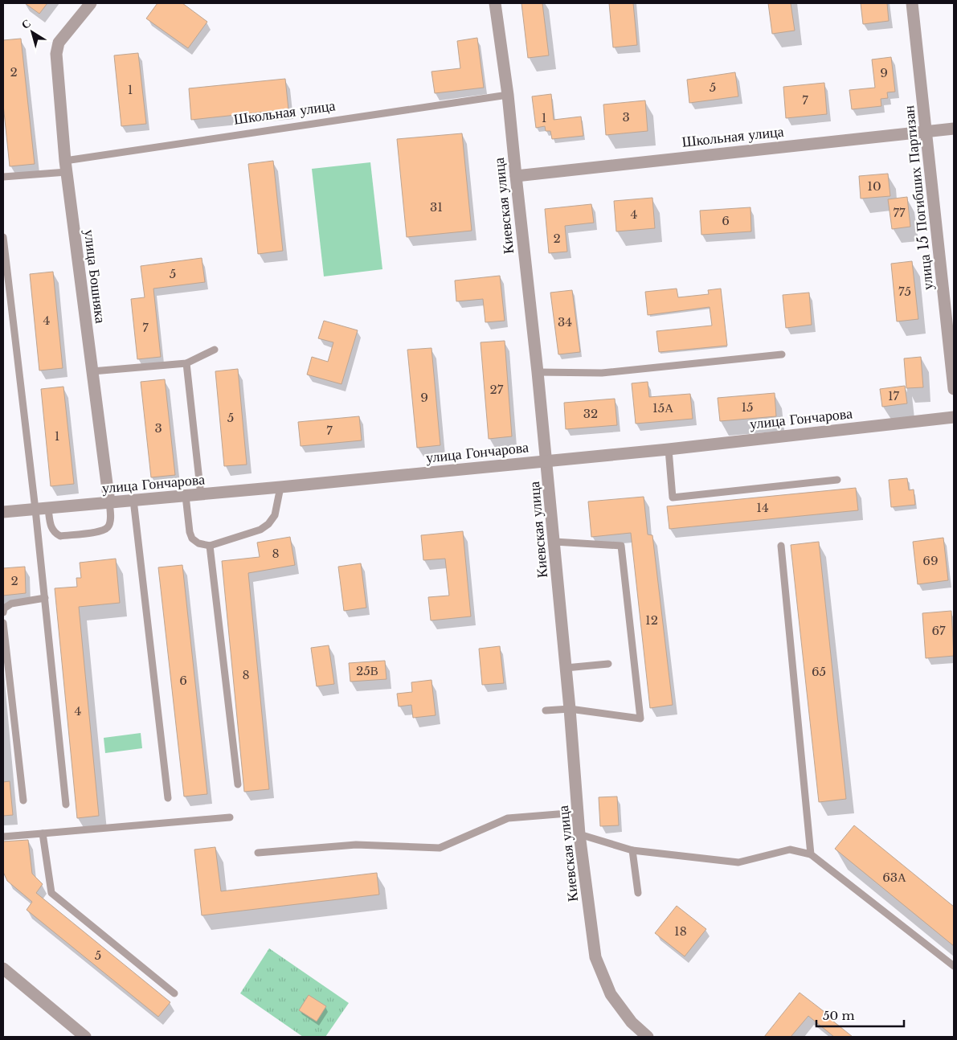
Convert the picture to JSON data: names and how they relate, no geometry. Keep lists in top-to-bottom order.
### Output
{
  "streets": {
    "street": [
      "Школьная улица",
      "улица 15 Погибших Партизан",
      "Киевская улица",
      "улица Бошняка",
      "улица Гончарова"
    ]
  },
  "crossings": [
    ["Школьная улица", "улица 15 Погибших Партизан"],
    ["Школьная улица", "Киевская улица"],
    ["Школьная улица", "улица Бошняка"],
    ["Киевская улица", "улица Гончарова"],
    ["улица Бошняка", "улица Гончарова"]
  ],
  "house_numbers": [
    "2",
    "9",
    "5",
    "1",
    "7",
    "3",
    "1",
    "10",
    "31",
    "77",
    "4",
    "6",
    "2",
    "5",
    "75",
    "4",
    "34",
    "7",
    "27",
    "17",
    "9",
    "15",
    "15А",
    "32",
    "5",
    "3",
    "7",
    "1",
    "14",
    "8",
    "69",
    "2",
    "12",
    "67",
    "25В",
    "65",
    "8",
    "6",
    "4",
    "63А",
    "18",
    "5"
  ],
  "scale_bar": "50 m",
  "north": "top left"
}
